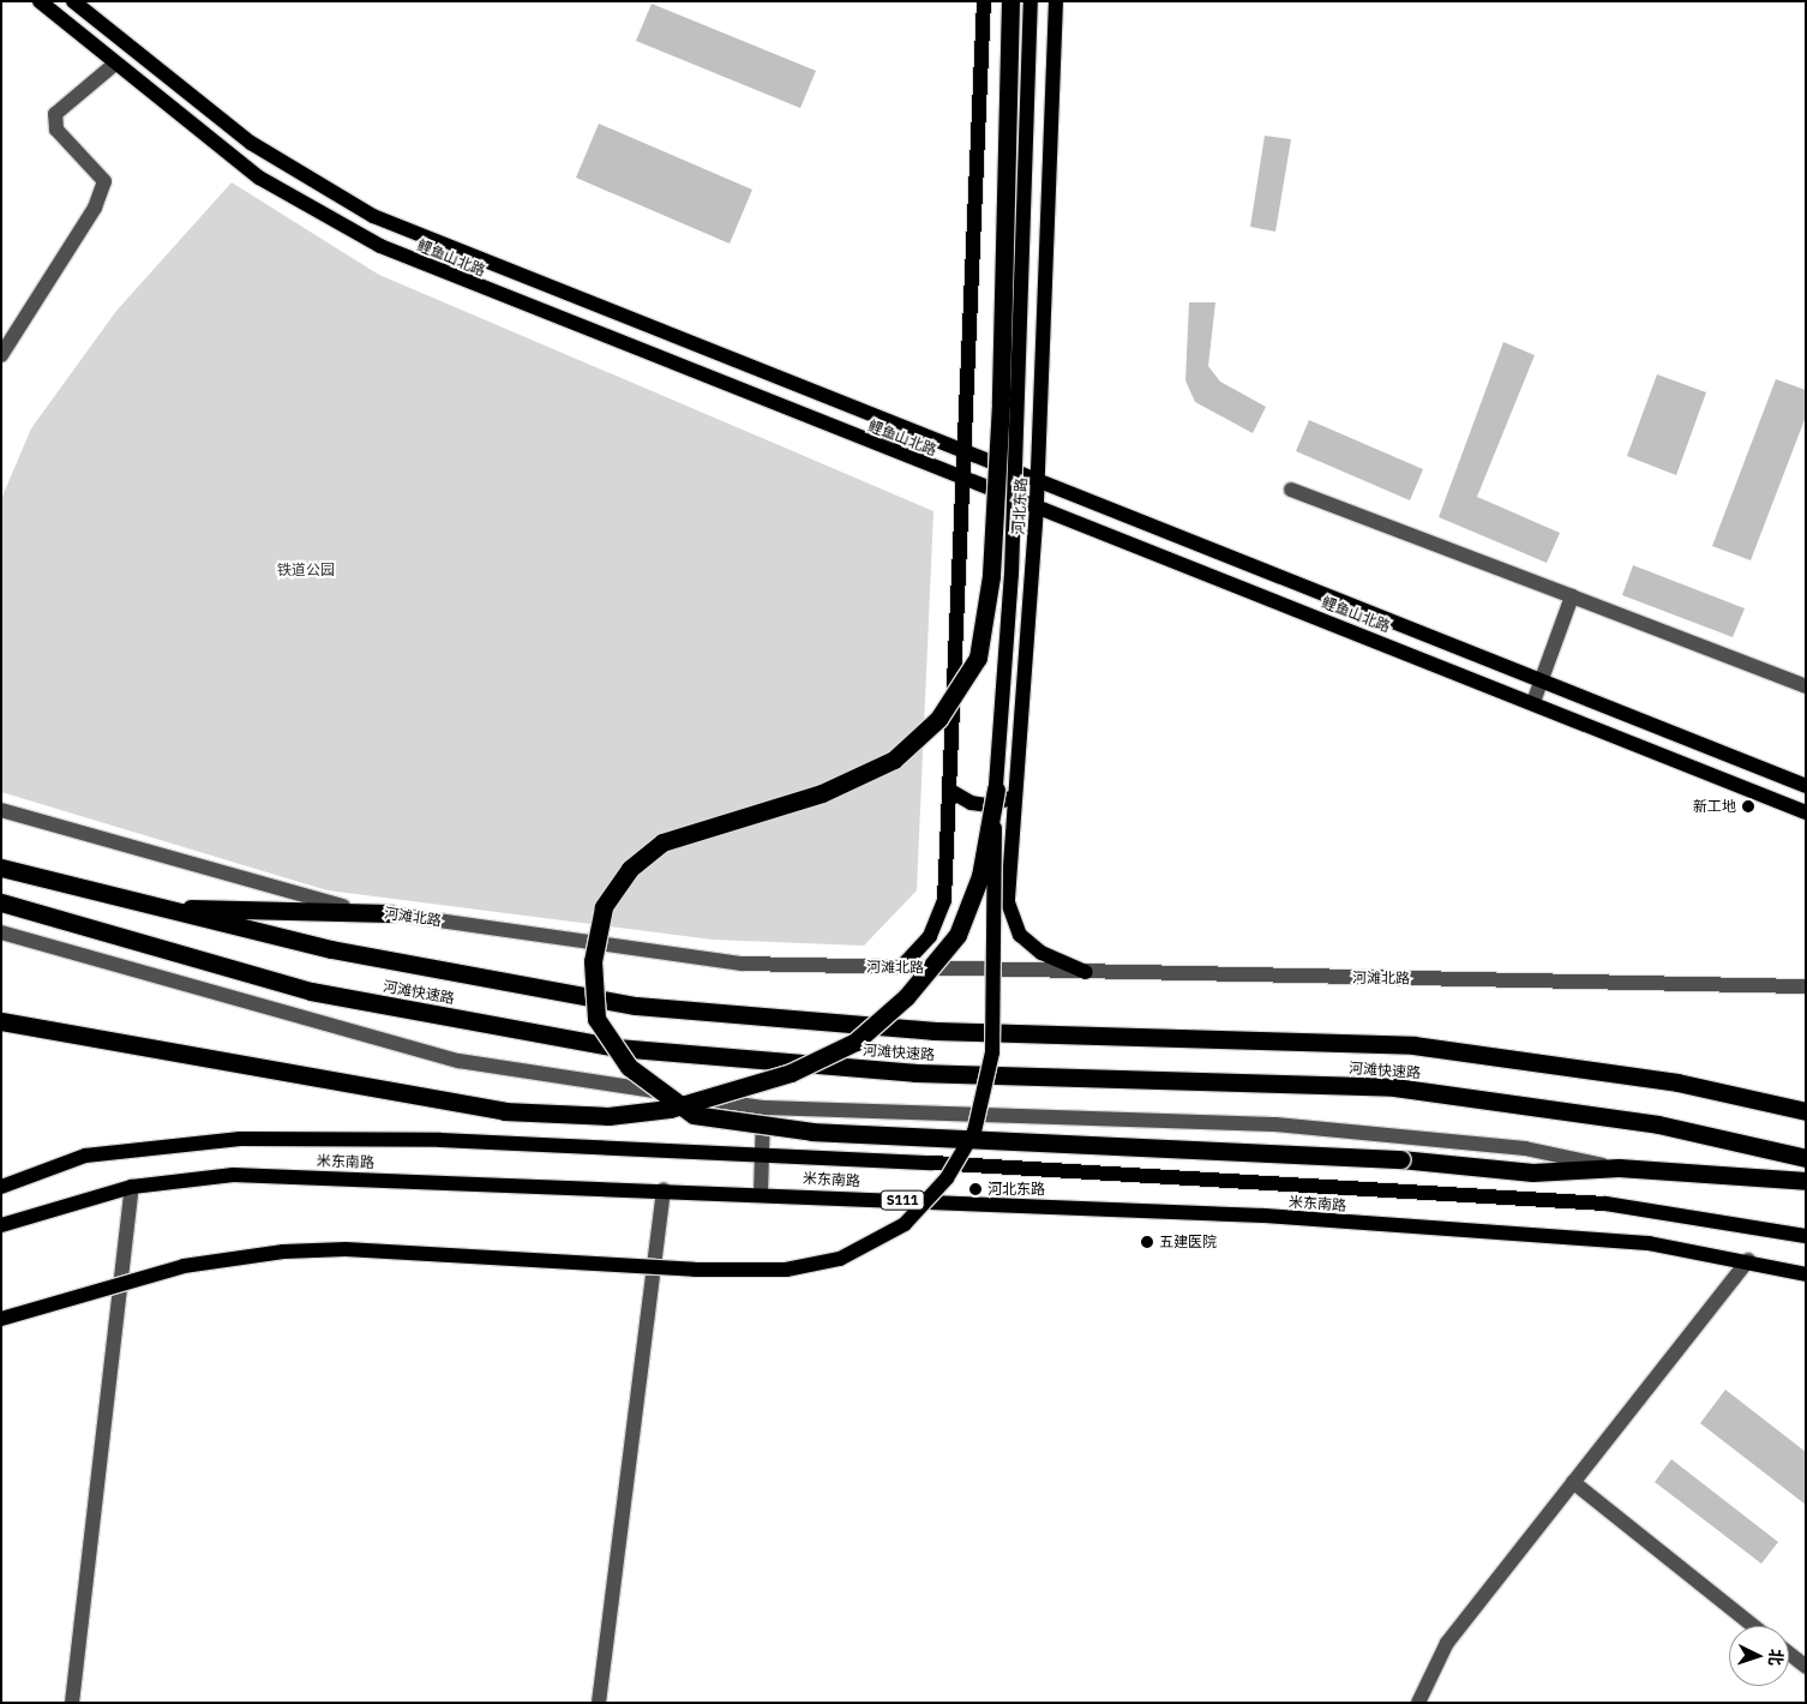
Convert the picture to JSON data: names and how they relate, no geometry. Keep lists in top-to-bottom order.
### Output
{
  "streets": {
    "highway": ["河滩快速路"],
    "main road": [
      "鲤鱼山北路",
      "河北东路",
      "米东南路",
      "S111"
    ],
    "street": ["河滩北路"]
  },
  "crossings": [
    ["鲤鱼山北路", "河北东路"],
    ["河北东路", "河滩北路"]
  ],
  "parks": ["铁道公园"],
  "places": ["新工地", "河北东路", "五建医院"],
  "north": "right"
}
